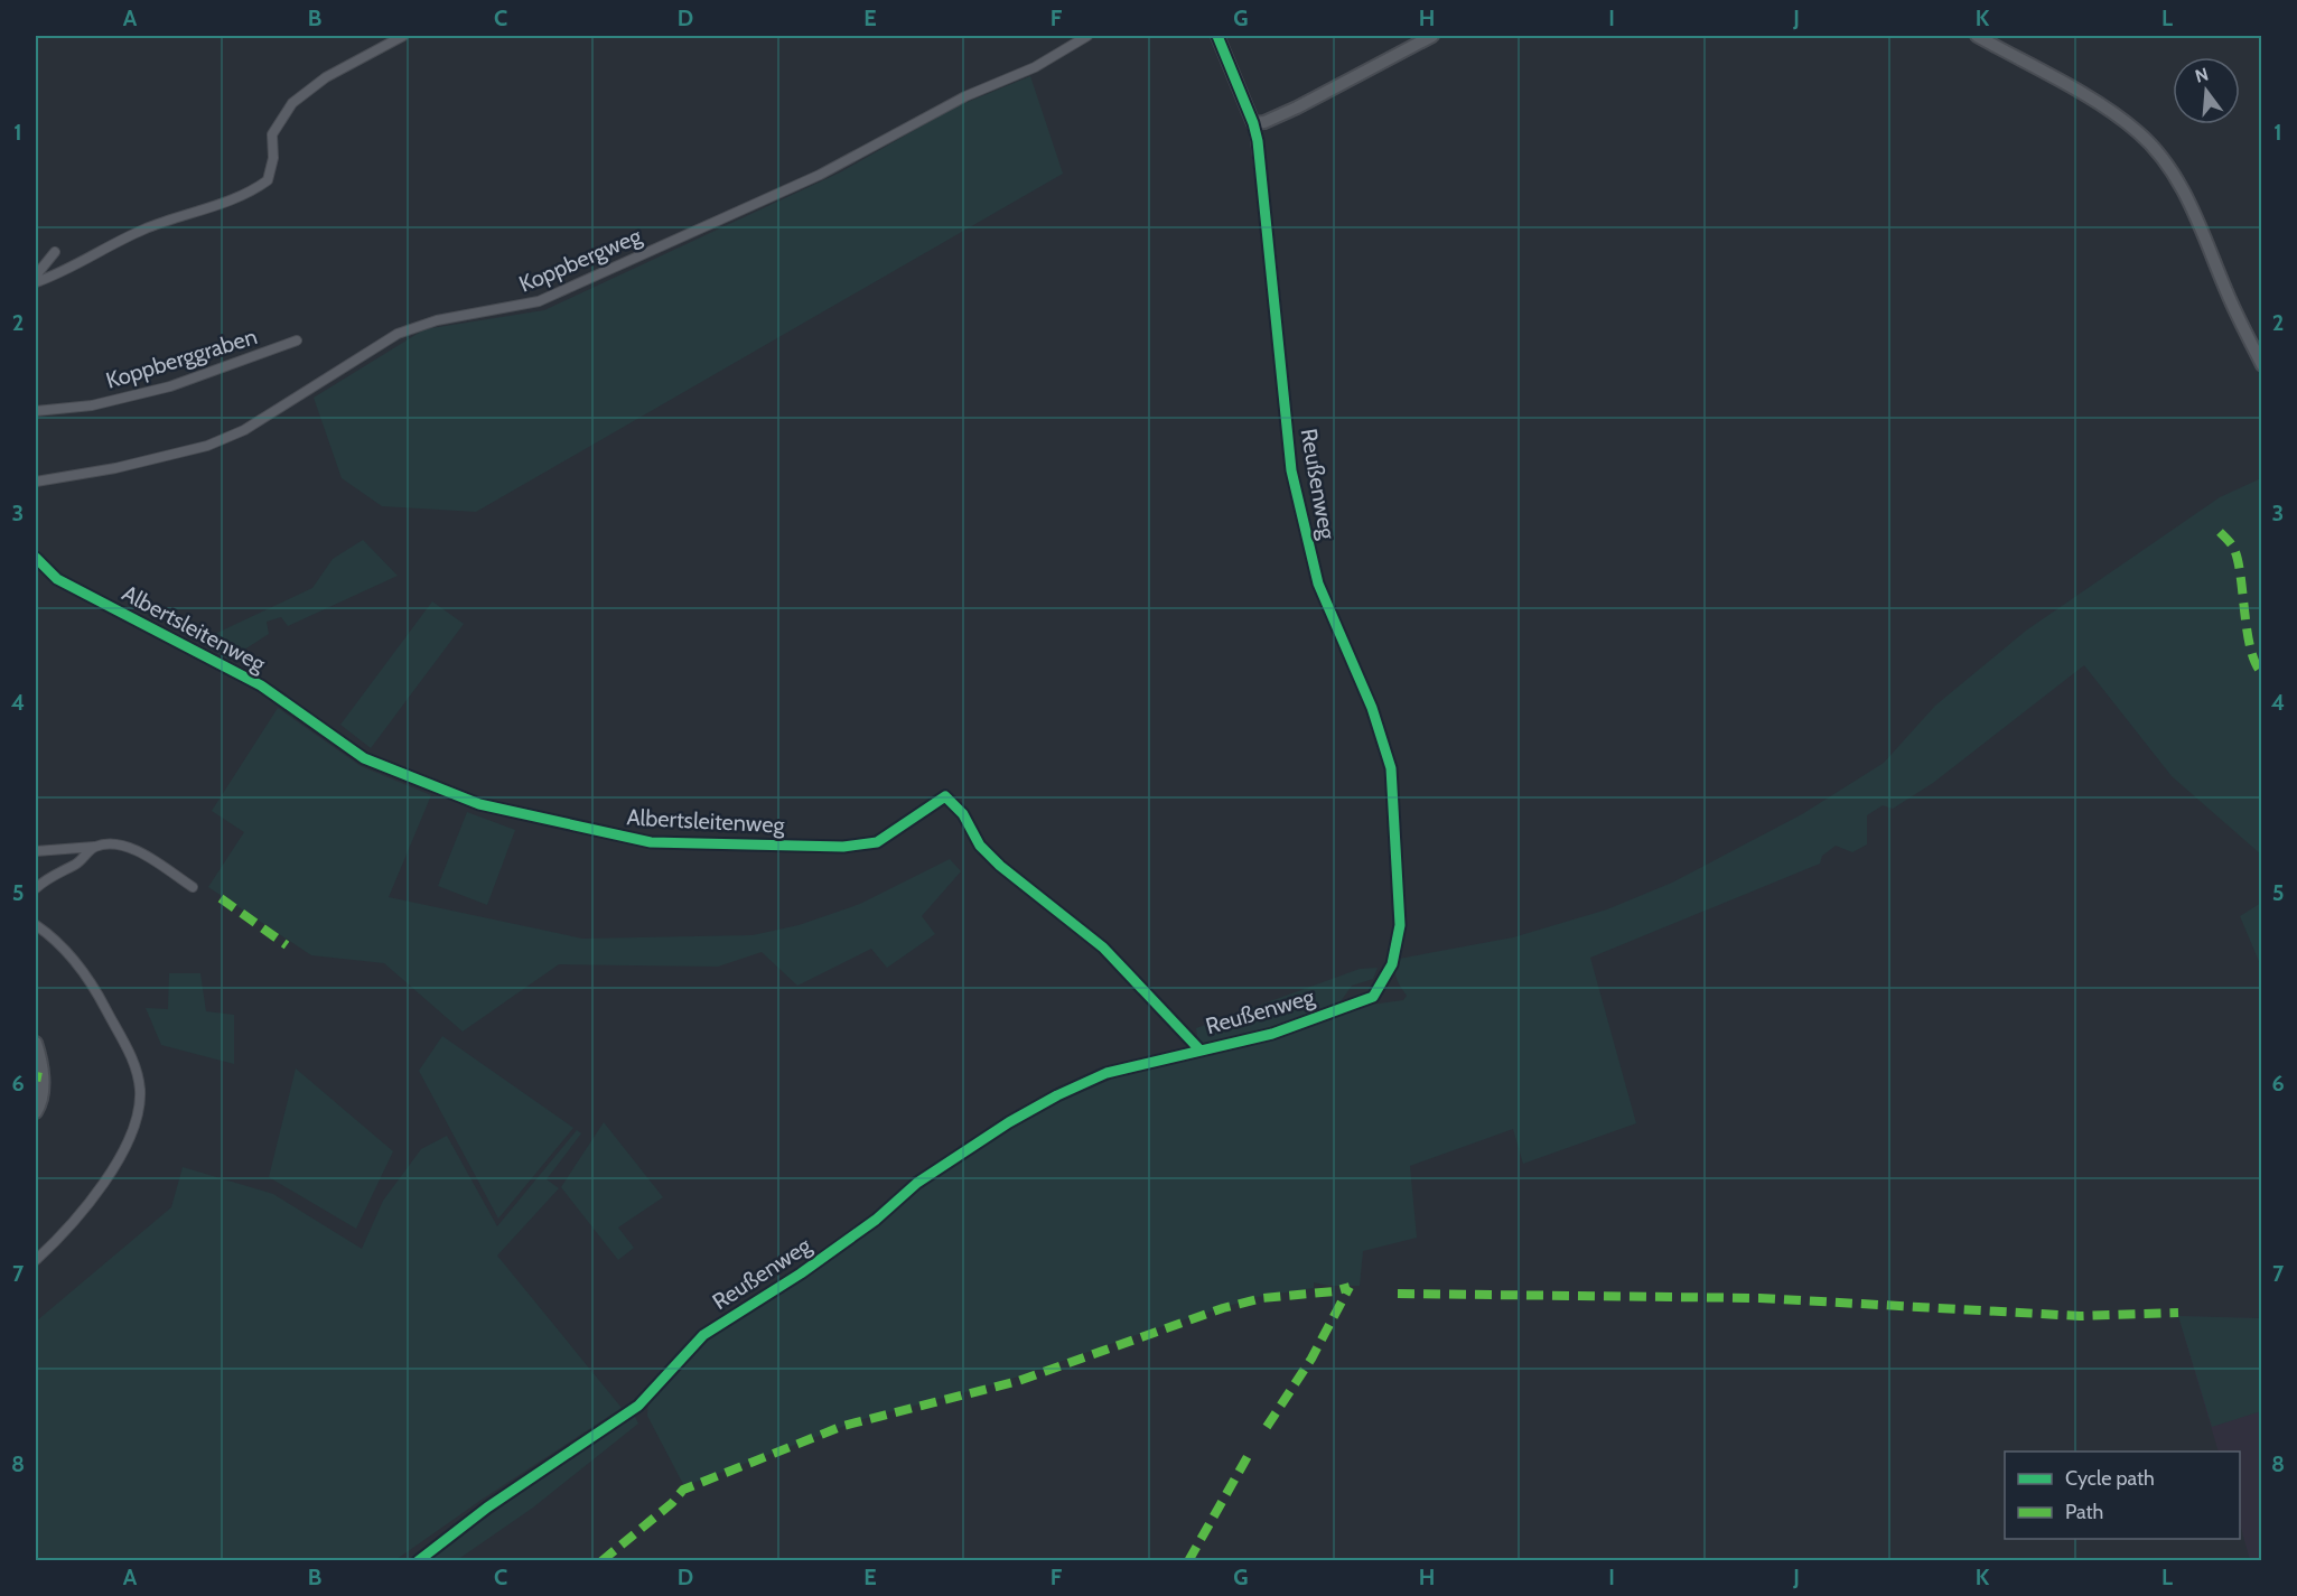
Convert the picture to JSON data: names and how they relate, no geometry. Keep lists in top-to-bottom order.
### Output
{
  "streets": {
    "street": [
      "Koppbergweg",
      "Koppberggraben",
      "Reußenweg",
      "Albertsleitenweg"
    ]
  },
  "crossings": [
    ["Reußenweg", "Albertsleitenweg"]
  ],
  "legend": ["Cycle path", "Path"],
  "north": "top",
  "grid": {
    "columns": [
      "A",
      "B",
      "C",
      "D",
      "E",
      "F",
      "G",
      "H",
      "I",
      "J",
      "K",
      "L"
    ],
    "rows": [
      "1",
      "2",
      "3",
      "4",
      "5",
      "6",
      "7",
      "8"
    ]
  }
}
